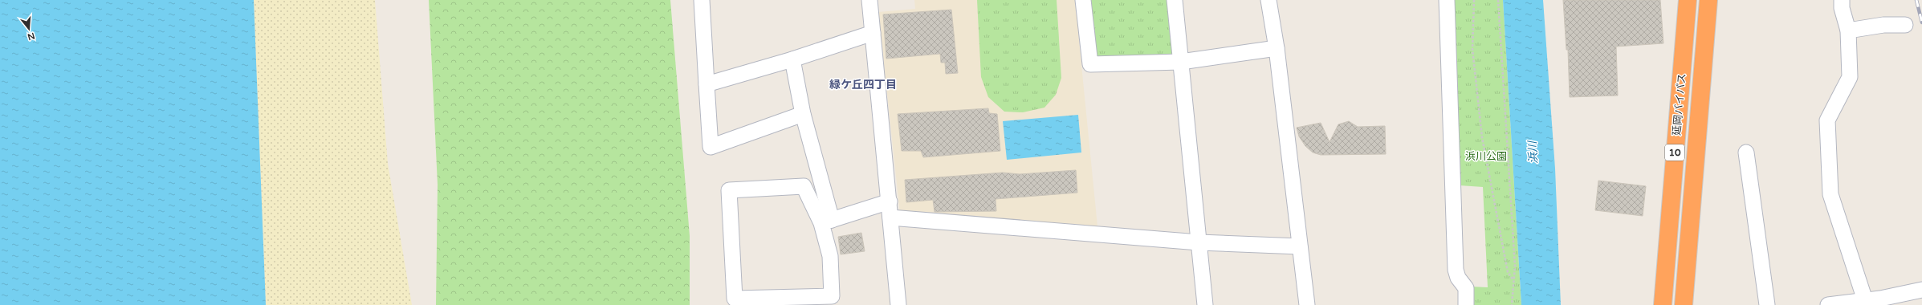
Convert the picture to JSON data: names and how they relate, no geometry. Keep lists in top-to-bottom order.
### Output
{
  "streets": {
    "highway": ["延岡バイパス", "10"]
  },
  "districts": ["緑ケ丘四丁目"],
  "water": ["浜川"],
  "parks": ["浜川公園"],
  "north": "bottom"
}
